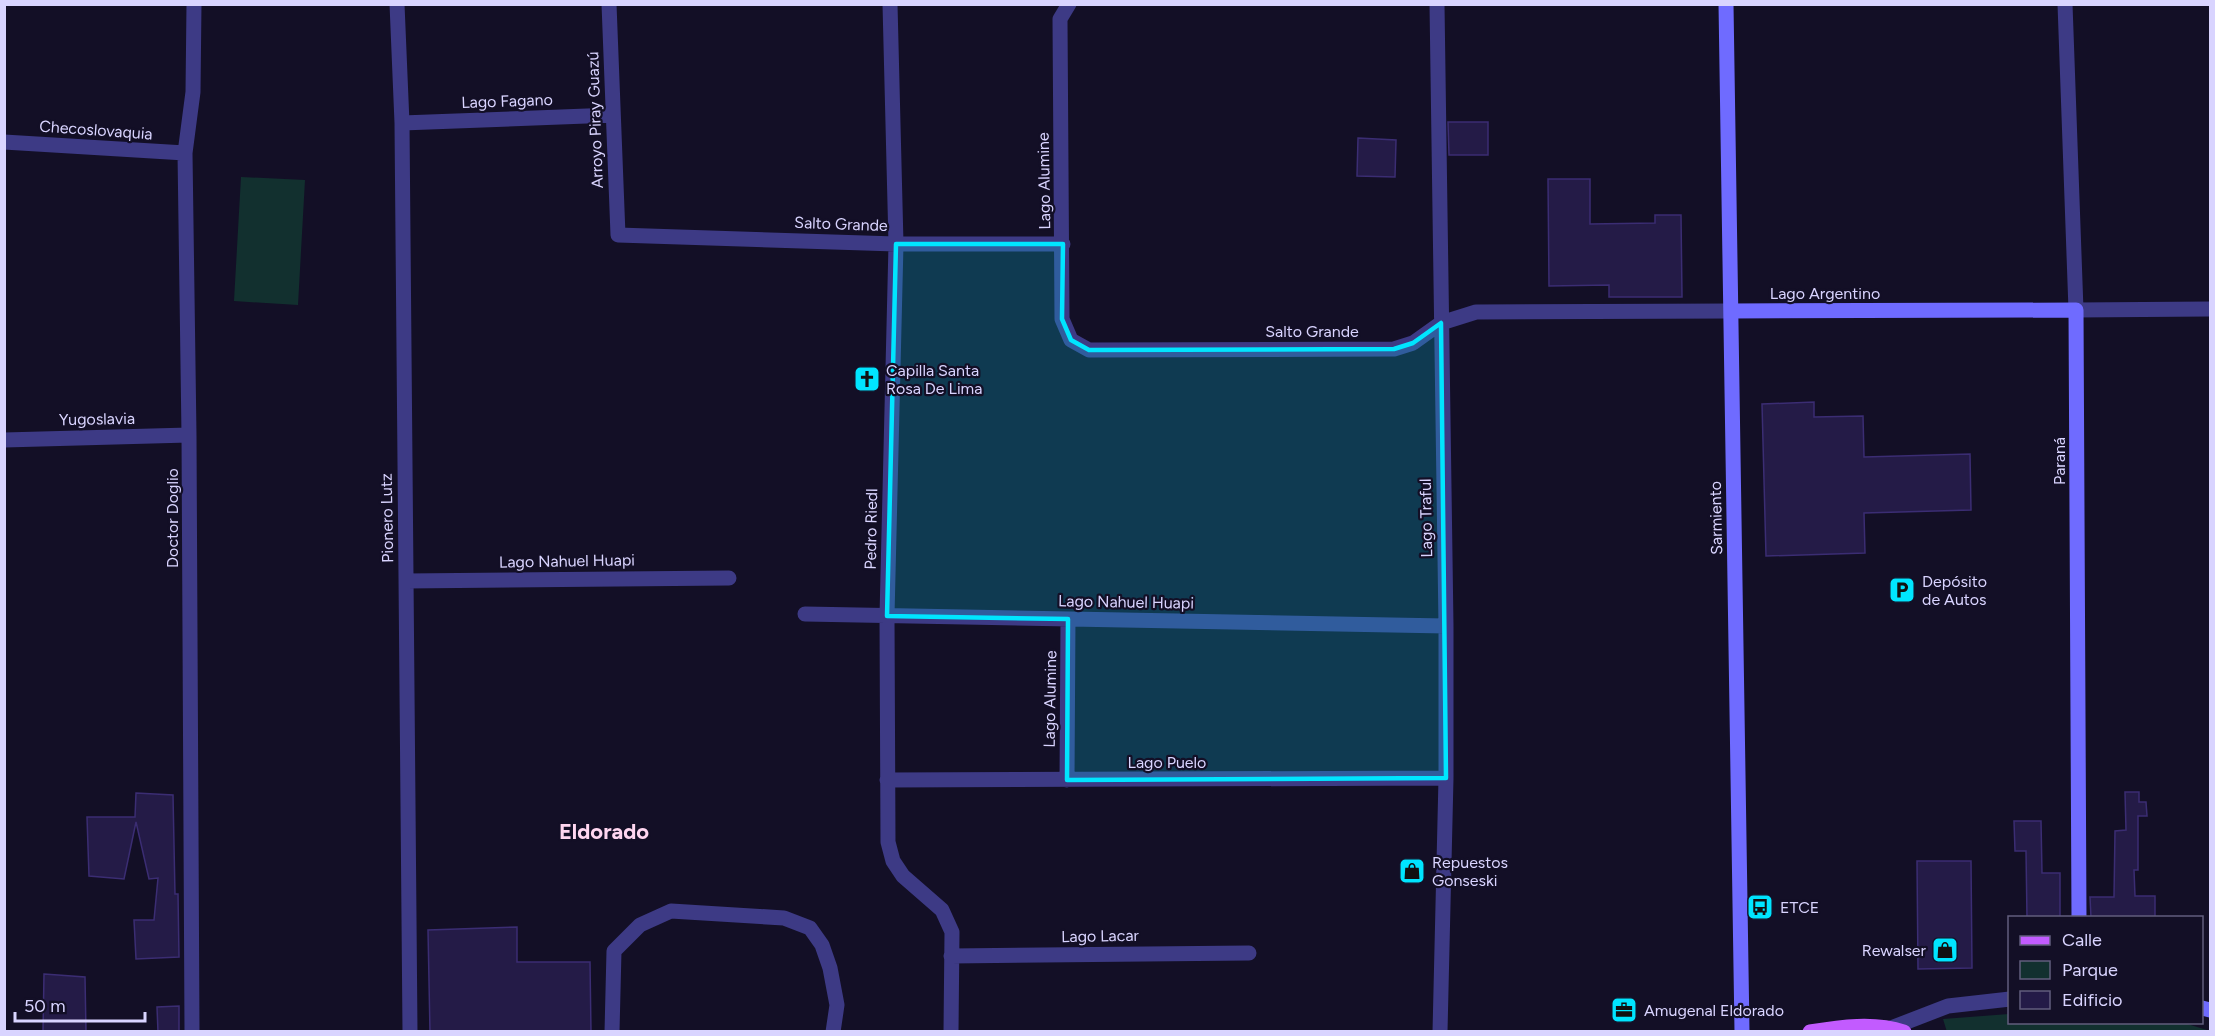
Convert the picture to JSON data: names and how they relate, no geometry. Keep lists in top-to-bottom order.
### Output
{
  "streets": {
    "main road": ["Lago Argentino", "Paraná", "Sarmiento"],
    "street": [
      "Lago Fagano",
      "Arroyo Piray Guazú",
      "Checoslovaquia",
      "Lago Alumine",
      "Salto Grande",
      "Yugoslavia",
      "Doctor Doglio",
      "Pionero Lutz",
      "Lago Traful",
      "Pedro Riedl",
      "Lago Nahuel Huapi",
      "Lago Puelo",
      "Lago Lacar"
    ]
  },
  "crossings": [
    ["Lago Fagano", "Arroyo Piray Guazú"],
    ["Lago Fagano", "Pionero Lutz"],
    ["Arroyo Piray Guazú", "Salto Grande"],
    ["Checoslovaquia", "Doctor Doglio"],
    ["Lago Alumine", "Salto Grande"],
    ["Lago Alumine", "Lago Nahuel Huapi"],
    ["Lago Alumine", "Lago Puelo"],
    ["Salto Grande", "Lago Argentino"],
    ["Salto Grande", "Lago Traful"],
    ["Salto Grande", "Pedro Riedl"],
    ["Lago Argentino", "Paraná"],
    ["Lago Argentino", "Lago Traful"],
    ["Lago Argentino", "Sarmiento"],
    ["Yugoslavia", "Doctor Doglio"],
    ["Pionero Lutz", "Lago Nahuel Huapi"],
    ["Lago Traful", "Lago Nahuel Huapi"],
    ["Lago Traful", "Lago Puelo"],
    ["Pedro Riedl", "Lago Nahuel Huapi"],
    ["Pedro Riedl", "Lago Puelo"],
    ["Pedro Riedl", "Lago Lacar"]
  ],
  "districts": ["Eldorado"],
  "places": {
    "church": ["Capilla Santa Rosa De Lima"],
    "parking": ["Depósito de Autos"],
    "shop": ["Repuestos Gonseski", "Rewalser"],
    "bus stop": ["ETCE"],
    "office": ["Amugenal Eldorado"]
  },
  "legend": ["Calle", "Parque", "Edificio"],
  "scale_bar": "50 m"
}
